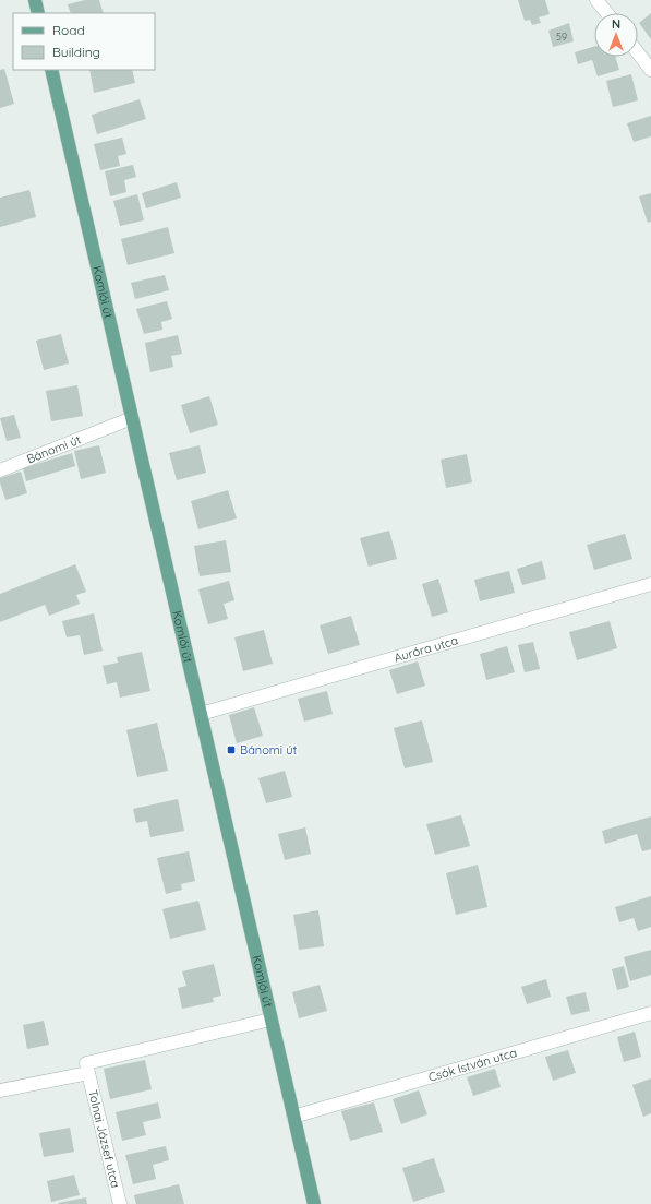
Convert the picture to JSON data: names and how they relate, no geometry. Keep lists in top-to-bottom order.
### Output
{
  "streets": {
    "main road": ["Komlói út"],
    "street": [
      "Bánomi út",
      "Auróra utca",
      "Csók István utca",
      "Tolnai József utca"
    ]
  },
  "crossings": [
    ["Komlói út", "Bánomi út"],
    ["Komlói út", "Auróra utca"],
    ["Komlói út", "Csók István utca"]
  ],
  "places": {
    "transit": ["Bánomi út"]
  },
  "house_numbers": ["59"],
  "legend": ["Road", "Building"],
  "north": "top"
}
